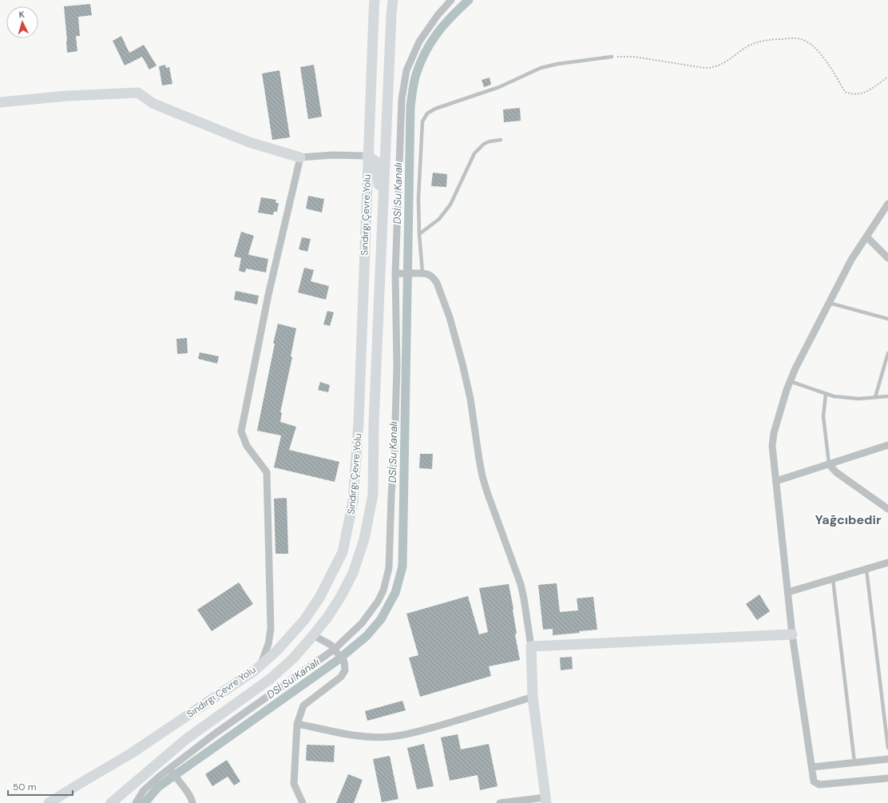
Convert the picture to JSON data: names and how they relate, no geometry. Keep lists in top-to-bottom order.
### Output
{
  "streets": {
    "main road": ["Sındırgı Çevre Yolu"]
  },
  "districts": ["Yağcıbedir"],
  "water": ["DSİ Su Kanalı"],
  "scale_bar": "50 m",
  "north": "top"
}
